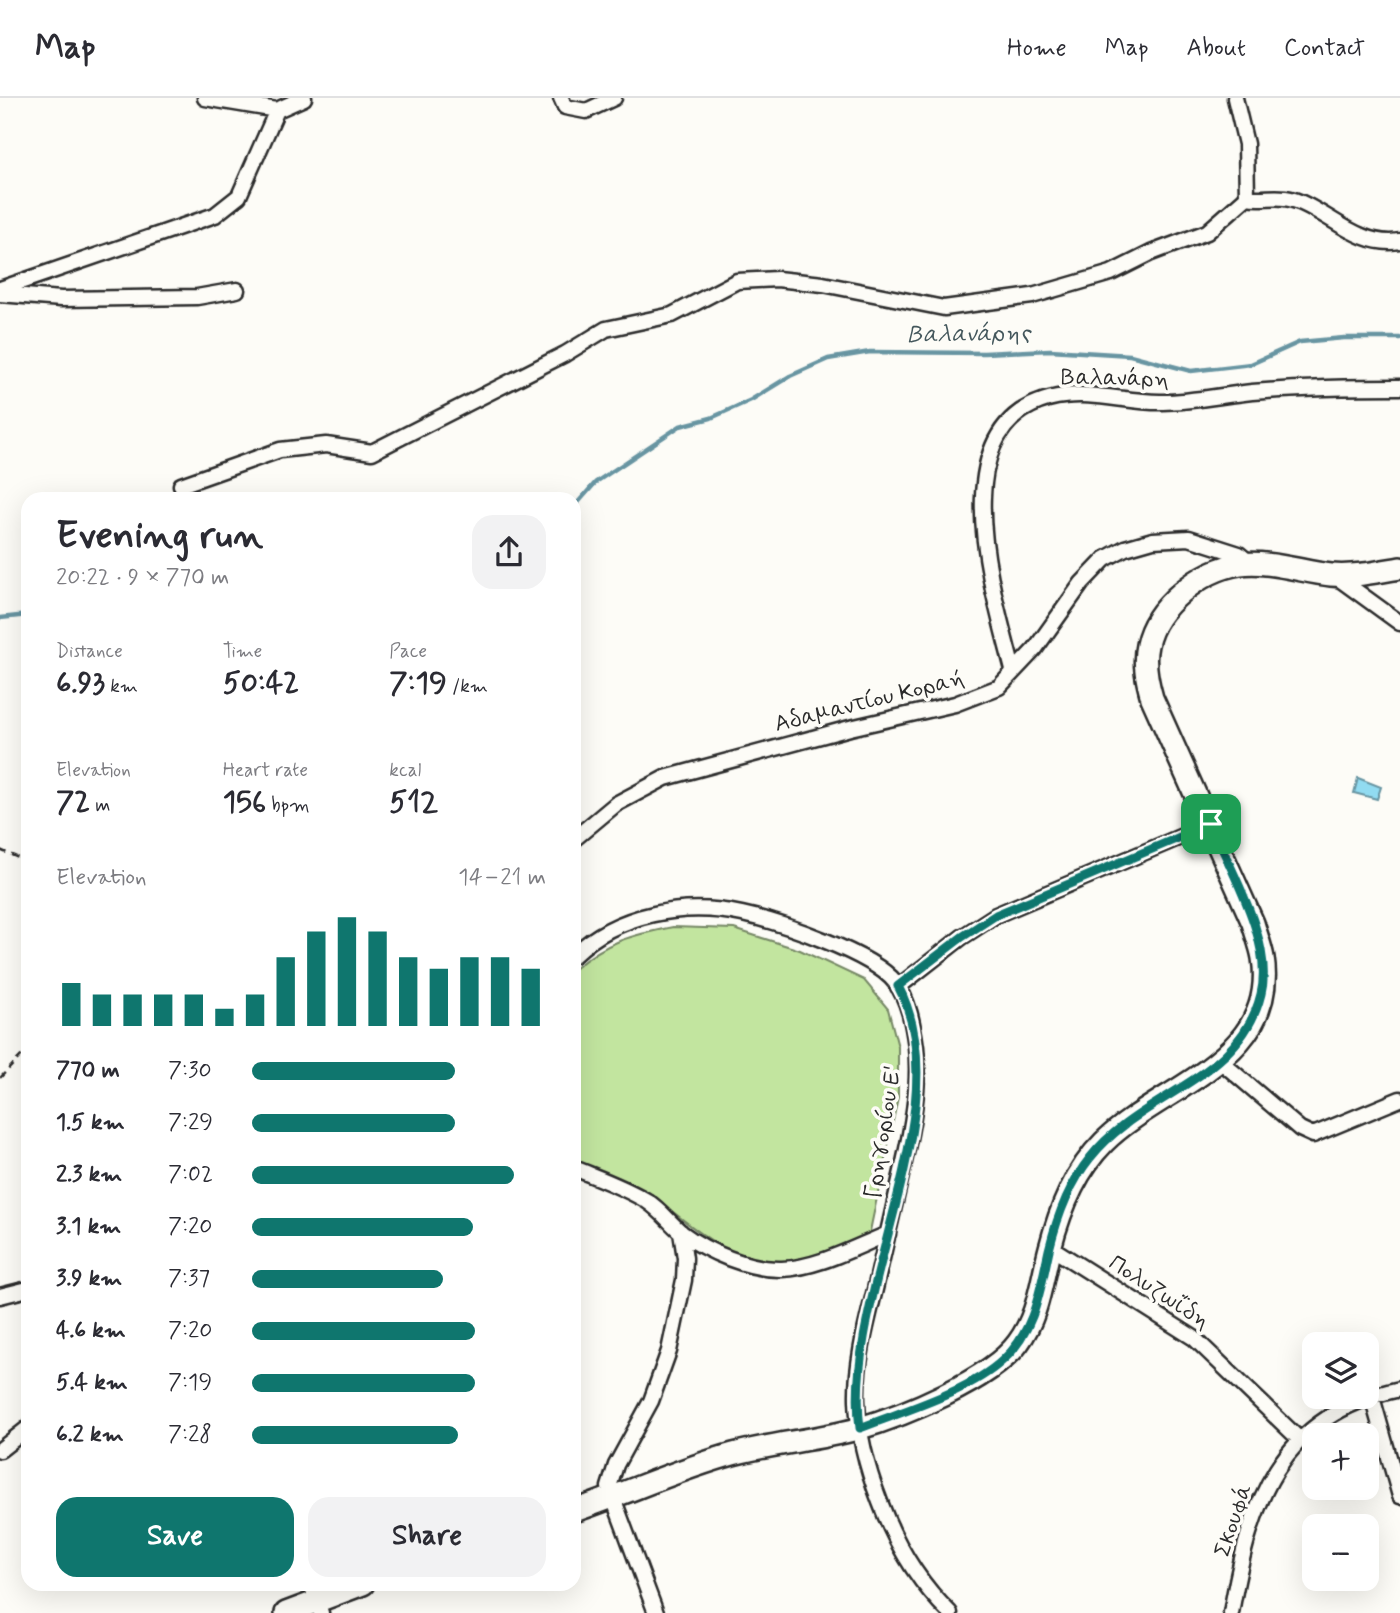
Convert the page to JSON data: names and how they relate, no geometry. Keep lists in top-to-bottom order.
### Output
{
  "streets": {
    "street": [
      "Βαλανάρη",
      "Αδαμαντίου Κοραή",
      "Γρηγορίου Ε'",
      "Πολυζωΐδη",
      "Σκουφά"
    ]
  },
  "crossings": [
    ["Βαλανάρη", "Αδαμαντίου Κοραή"],
    ["Πολυζωΐδη", "Σκουφά"]
  ],
  "water": ["Βαλανάρης"],
  "page": {
    "header": "Map",
    "nav": [
      "Home",
      "Map",
      "About",
      "Contact"
    ],
    "heading": ["Evening run", "20:22 · 9 × 770 m"],
    "stats": [
      ["Distance", "6.93 km"],
      ["Time", "50:42"],
      ["Pace", "7:19 /km"],
      ["Elevation", "72 m"],
      ["Heart rate", "156 bpm"],
      ["kcal", "512"]
    ],
    "chart": ["Elevation", "14–21 m"],
    "list": [
      {
        "name": "770 m",
        "note": "7:30"
      },
      {
        "name": "1.5 km",
        "note": "7:29"
      },
      {
        "name": "2.3 km",
        "note": "7:02"
      },
      {
        "name": "3.1 km",
        "note": "7:20"
      },
      {
        "name": "3.9 km",
        "note": "7:37"
      },
      {
        "name": "4.6 km",
        "note": "7:20"
      },
      {
        "name": "5.4 km",
        "note": "7:19"
      },
      {
        "name": "6.2 km",
        "note": "7:28"
      }
    ],
    "map_buttons": ["+", "−"],
    "buttons": ["Save", "Share"]
  }
}
